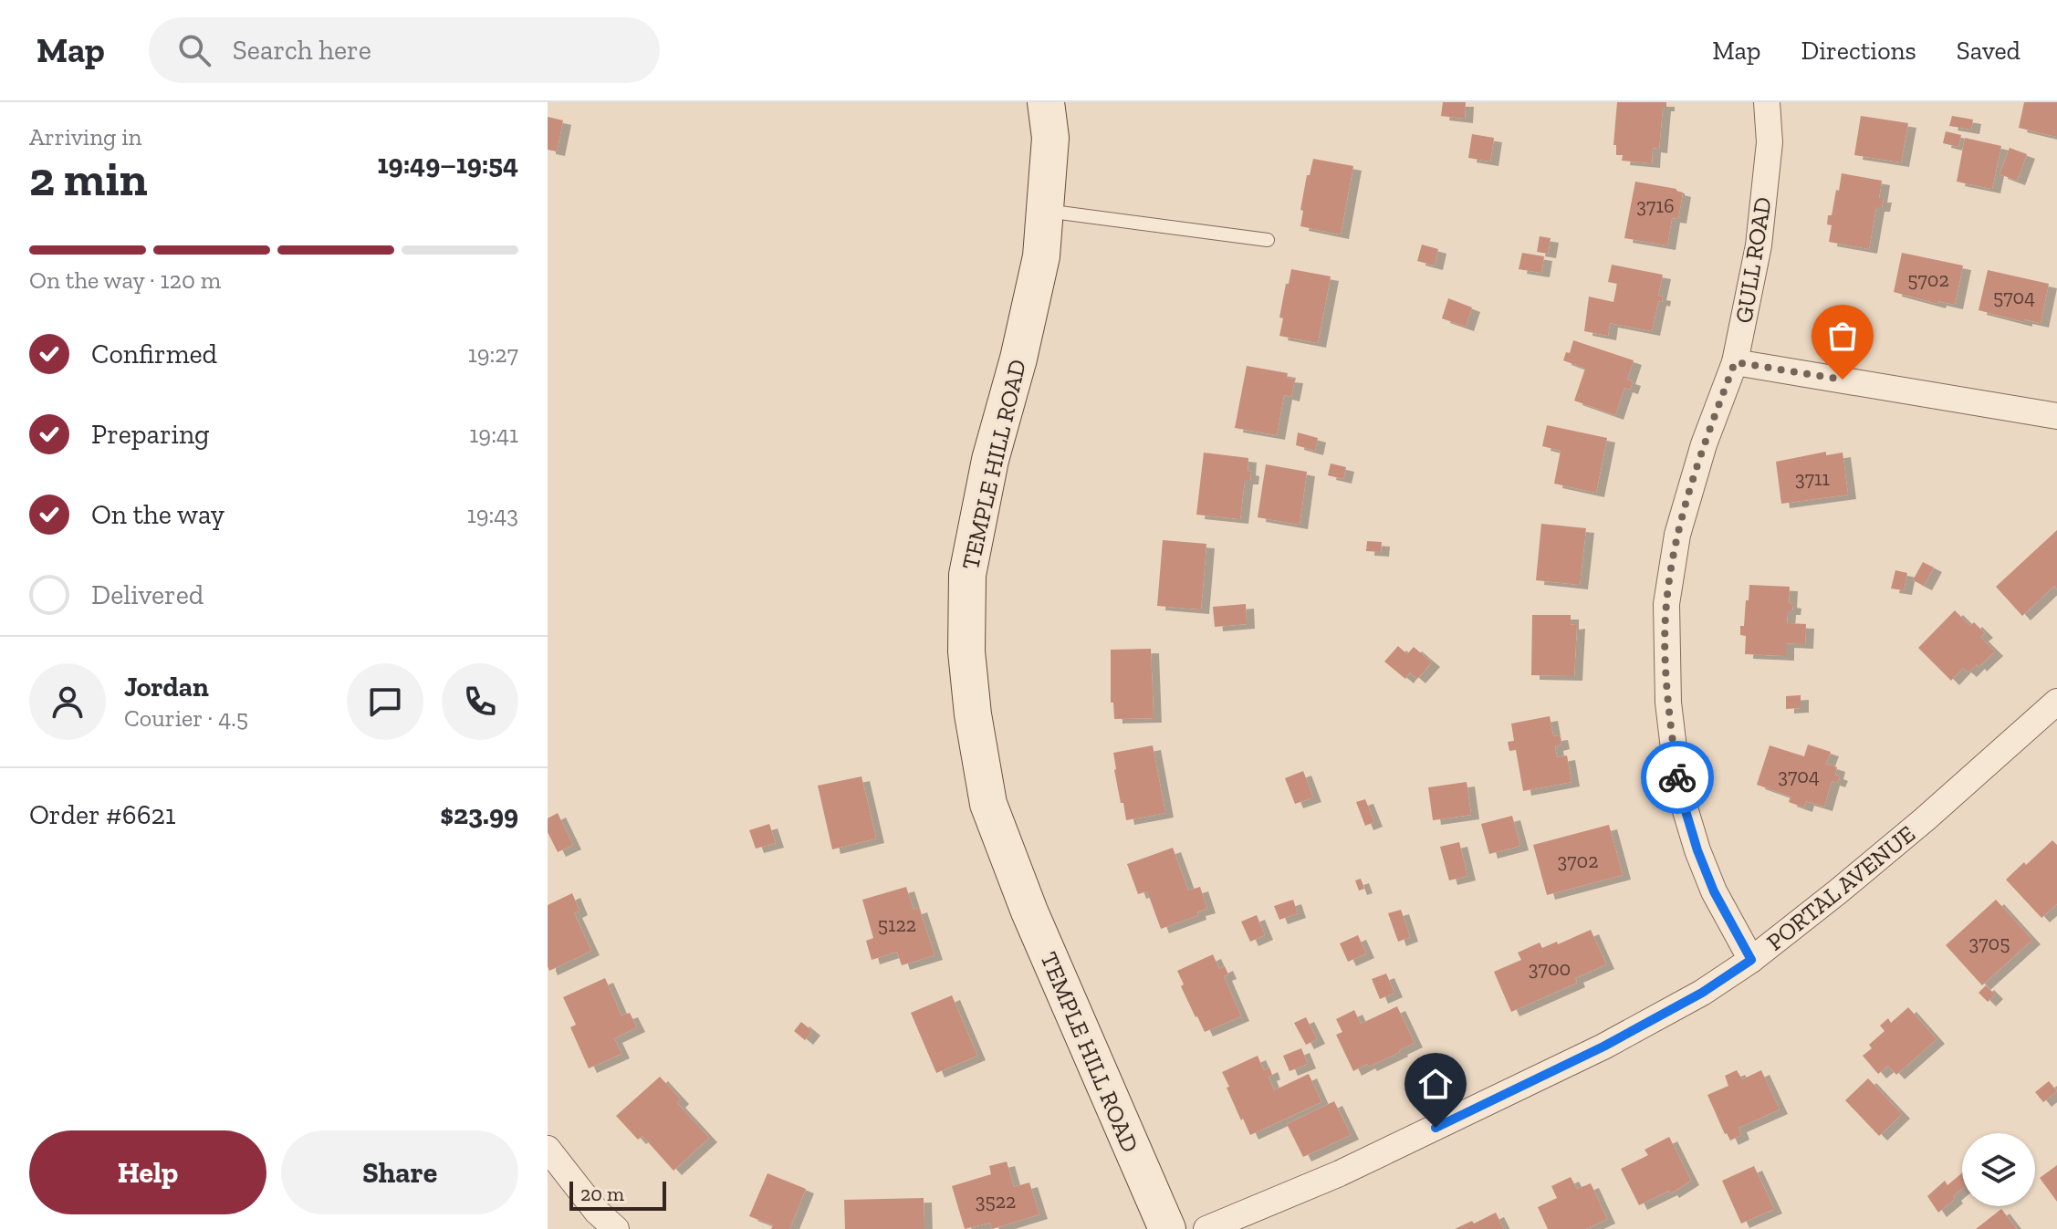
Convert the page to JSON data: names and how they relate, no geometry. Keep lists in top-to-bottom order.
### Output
{
  "streets": {
    "main road": ["TEMPLE HILL ROAD"],
    "street": ["GULL ROAD", "PORTAL AVENUE"]
  },
  "crossings": [
    ["GULL ROAD", "PORTAL AVENUE"]
  ],
  "house_numbers": [
    "3716",
    "5702",
    "5704",
    "3711",
    "3704",
    "3702",
    "5122",
    "3705",
    "3700",
    "3522"
  ],
  "scale_bar": "20 m",
  "page": {
    "header": "Map",
    "search": "Search here",
    "nav": ["Map", "Directions", "Saved"],
    "heading": ["2 min", "Arriving in", "19:49–19:54"],
    "panel": [
      "Jordan",
      "Courier · 4.5",
      "Order #6621",
      "$23.99"
    ],
    "bar": "On the way · 120 m",
    "list": [
      ["Confirmed", "19:27"],
      ["Preparing", "19:41"],
      ["On the way", "19:43"],
      "Delivered"
    ],
    "buttons": ["Help", "Share"],
    "scale": "20 m"
  }
}
